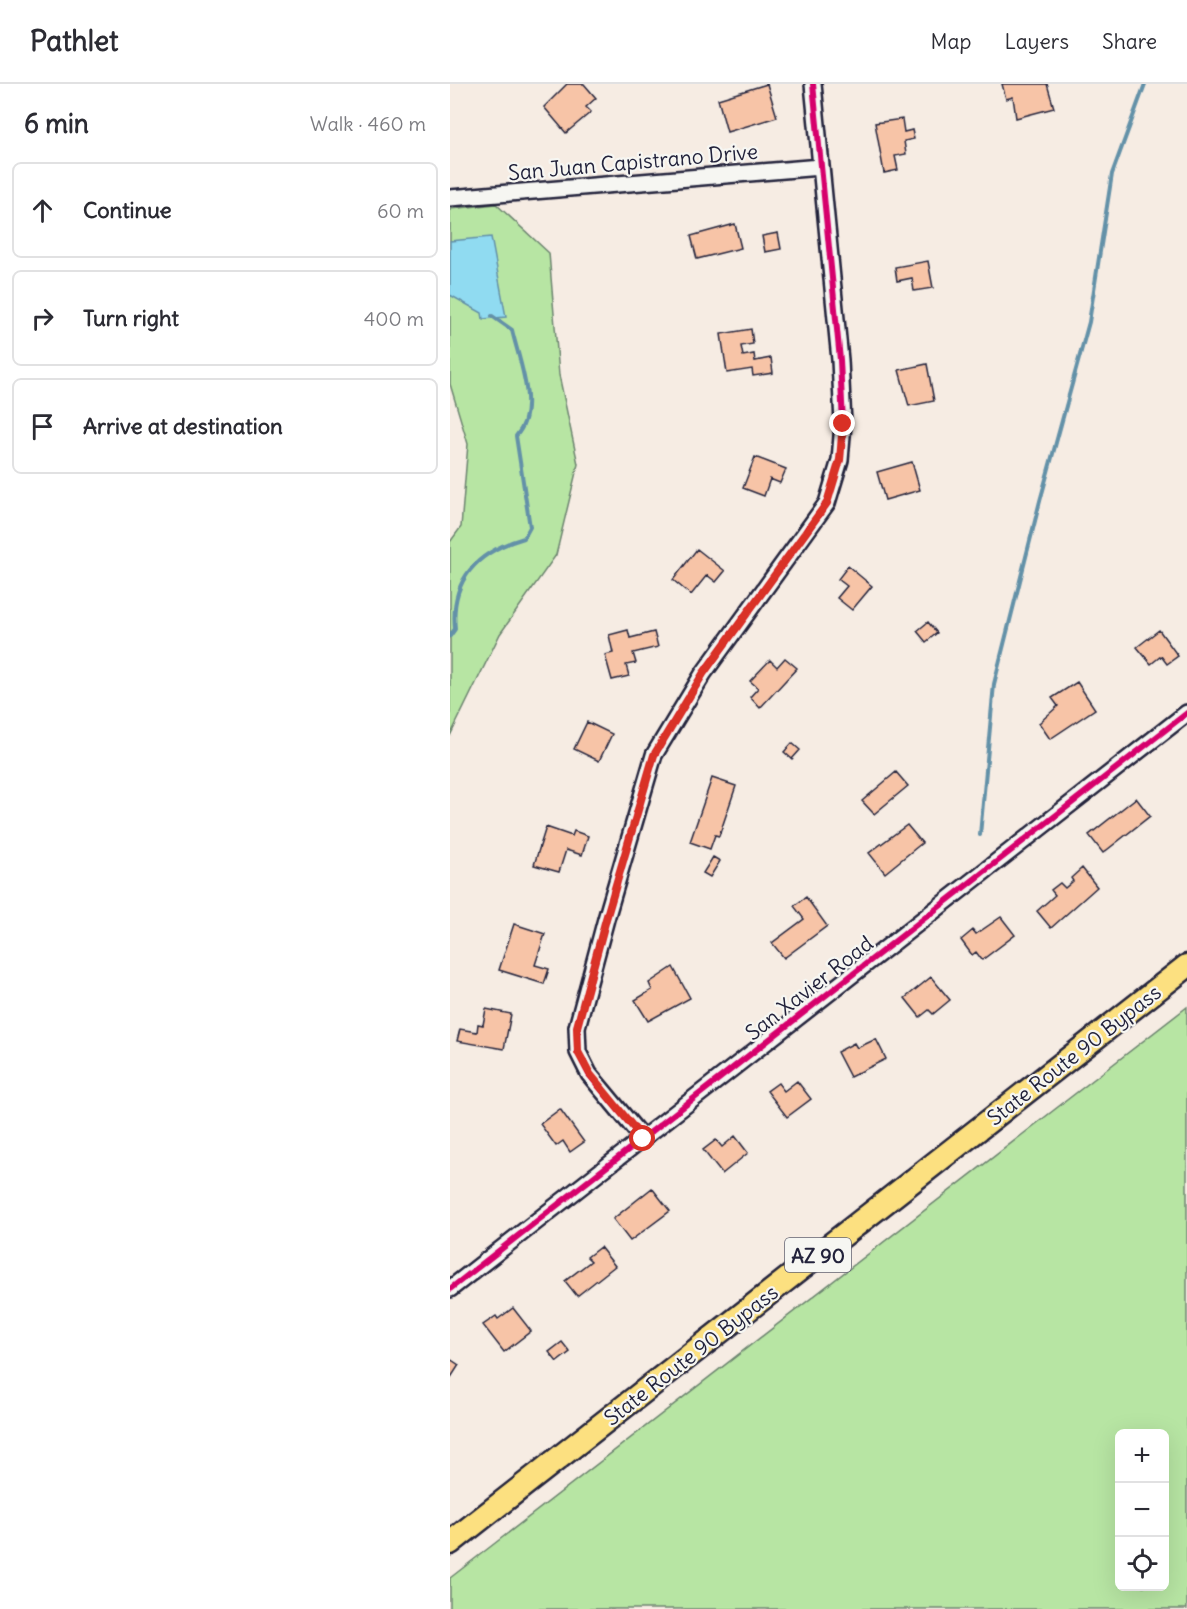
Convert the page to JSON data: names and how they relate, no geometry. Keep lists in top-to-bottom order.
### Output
{
  "streets": {
    "highway": ["State Route 90 Bypass", "AZ 90"],
    "street": ["San Juan Capistrano Drive", "San Xavier Road"]
  },
  "page": {
    "header": "Pathlet",
    "nav": ["Map", "Layers", "Share"],
    "heading": ["6 min", "Walk · 460 m"],
    "list": [
      ["Continue", "60 m"],
      ["Turn right", "400 m"],
      "Arrive at destination"
    ],
    "map_buttons": ["+", "−"]
  }
}
